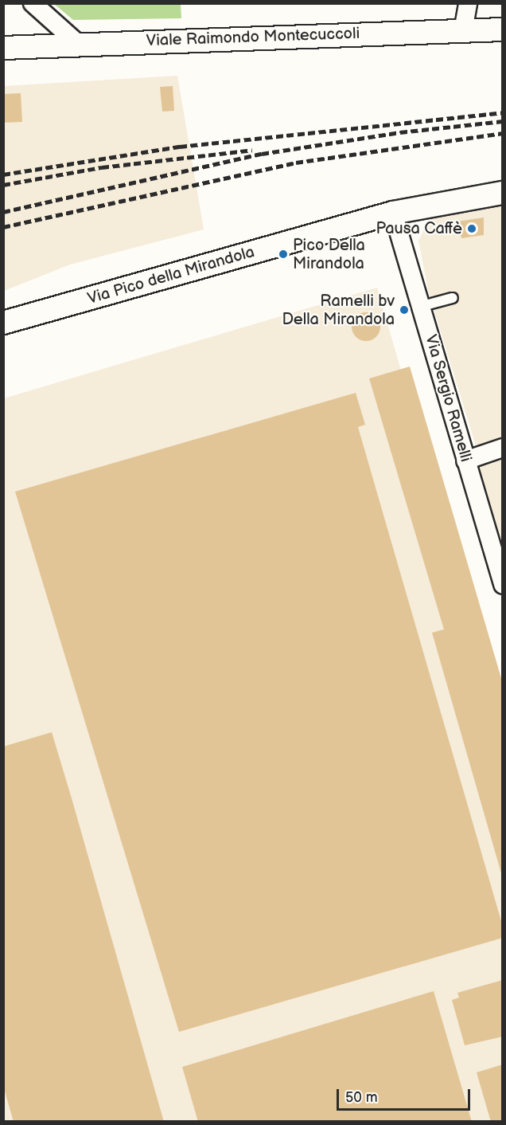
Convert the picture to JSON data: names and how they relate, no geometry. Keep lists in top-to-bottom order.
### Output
{
  "streets": {
    "street": ["Viale Raimondo Montecuccoli", "Via Pico della Mirandola", "Via Sergio Ramelli"]
  },
  "crossings": [
    ["Via Pico della Mirandola", "Via Sergio Ramelli"]
  ],
  "places": ["Pausa Caffè", "Pico Della Mirandola", "Ramelli bv Della Mirandola"],
  "scale_bar": "50 m"
}
